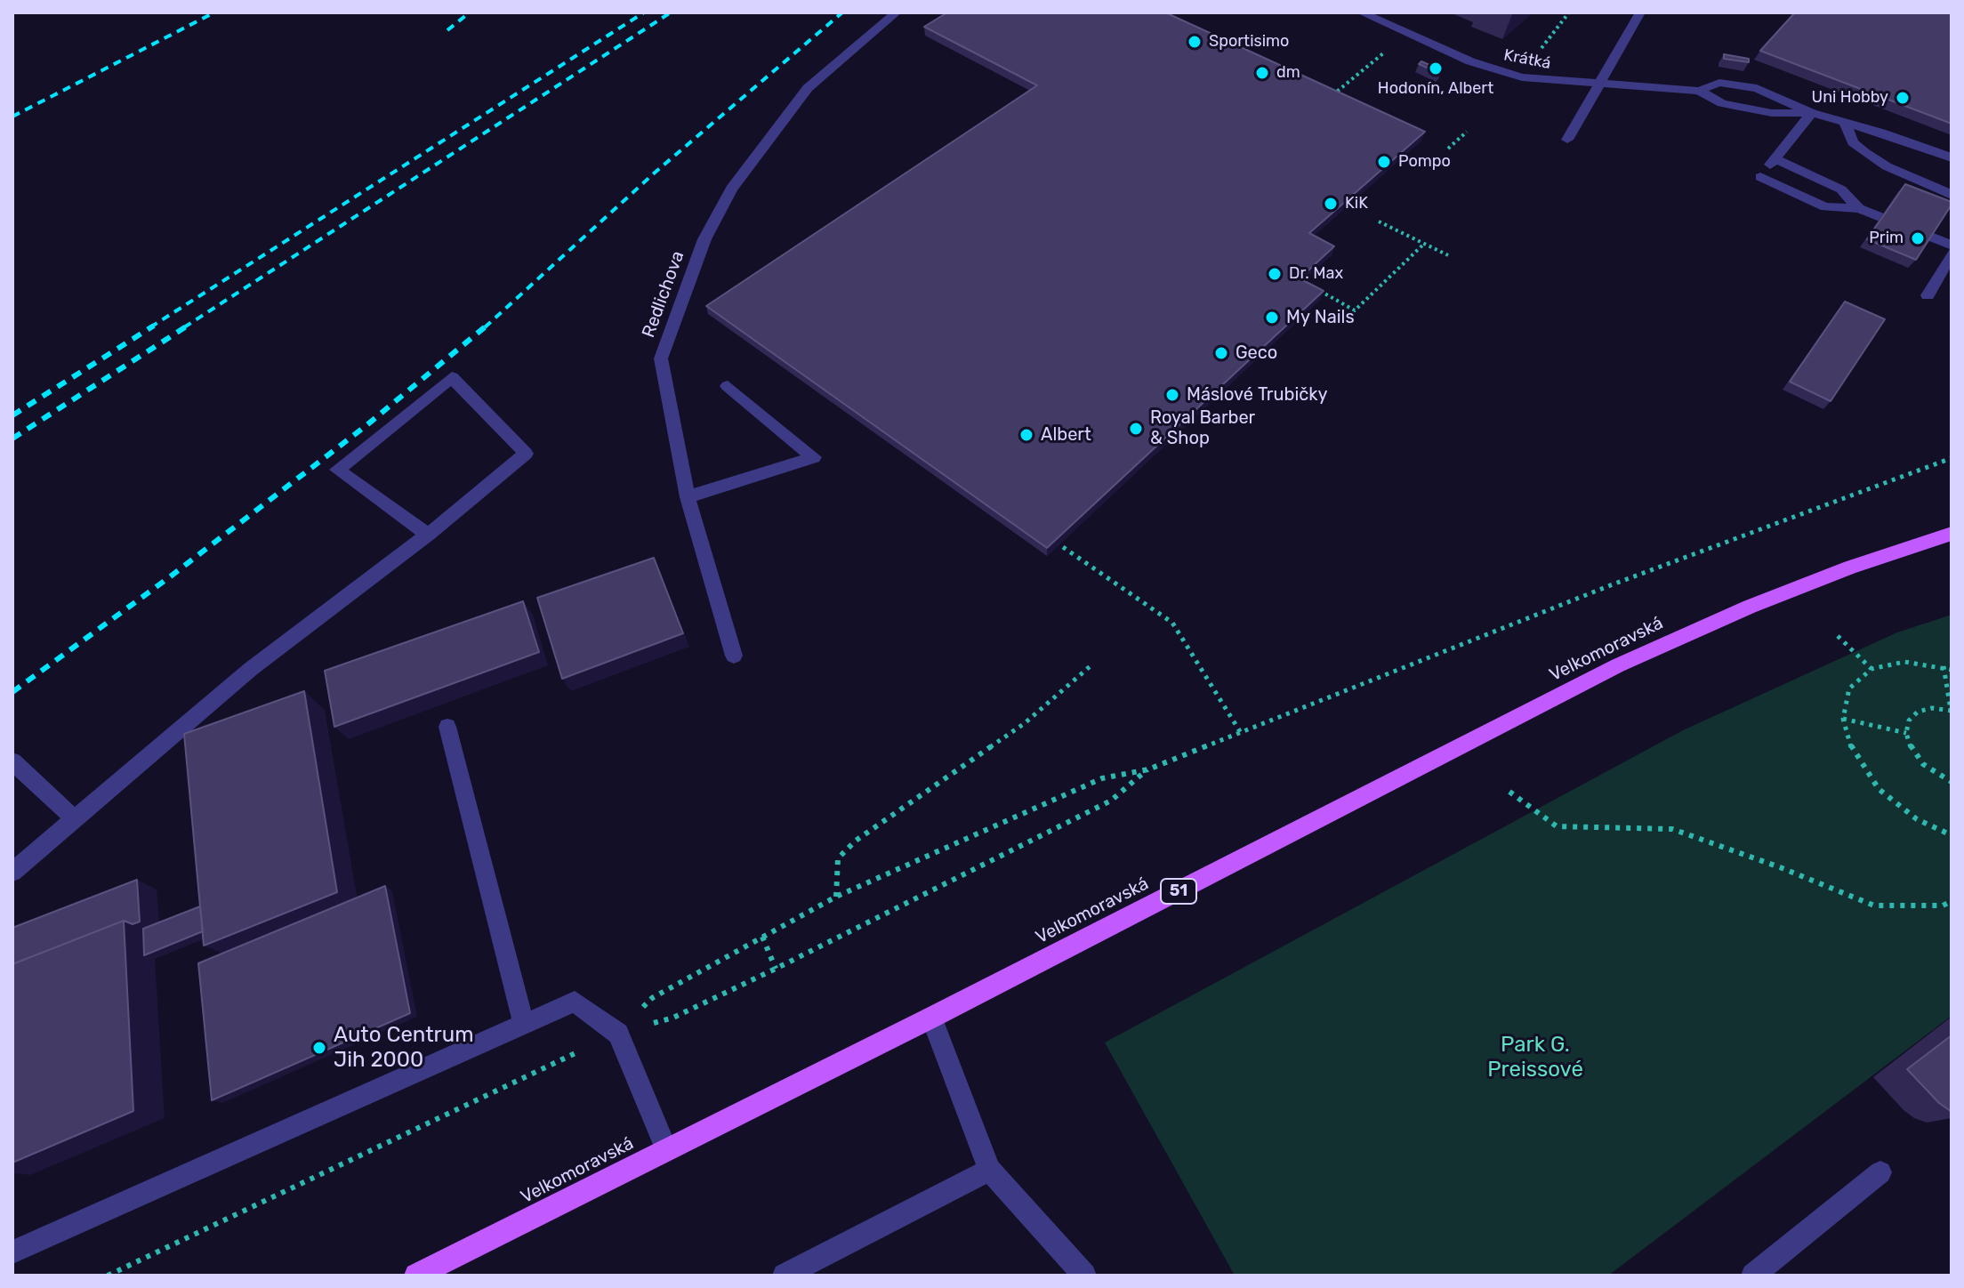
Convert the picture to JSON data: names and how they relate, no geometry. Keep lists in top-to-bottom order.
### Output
{
  "streets": {
    "main road": ["Velkomoravská", "51"],
    "lane": ["Krátká", "Redlichova"]
  },
  "parks": ["Park G. Preissové"],
  "places": [
    "Sportisimo",
    "Hodonín, Albert",
    "dm",
    "Uni Hobby",
    "Pompo",
    "KiK",
    "Prim",
    "Dr. Max",
    "My Nails",
    "Geco",
    "Máslové Trubičky",
    "Royal Barber & Shop",
    "Albert",
    "Auto Centrum Jih 2000"
  ]
}
